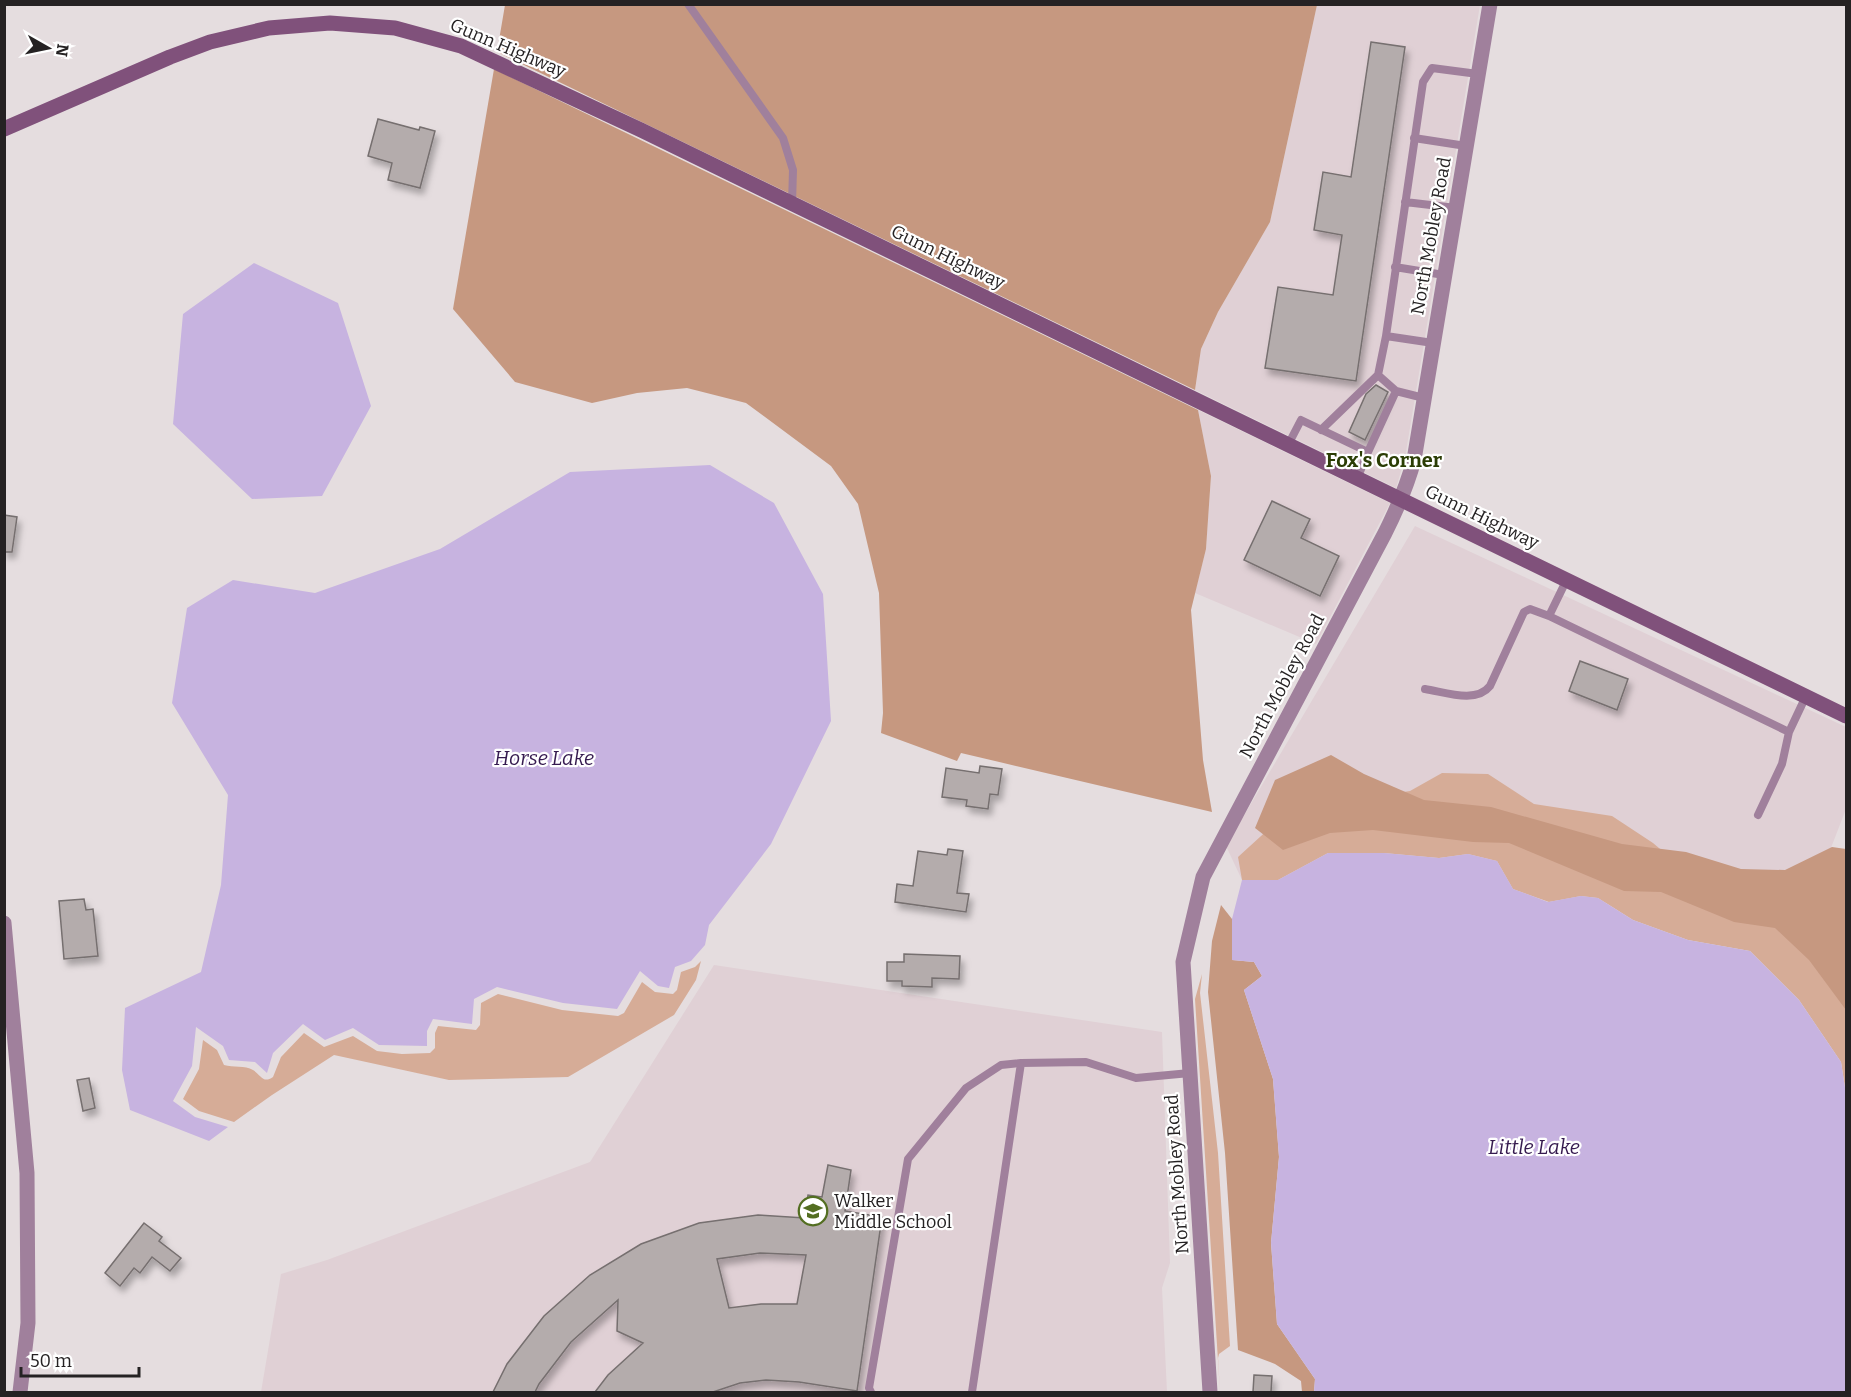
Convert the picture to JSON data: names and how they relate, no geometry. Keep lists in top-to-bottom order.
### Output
{
  "streets": {
    "main road": ["Gunn Highway"],
    "street": ["North Mobley Road"]
  },
  "crossings": [
    ["Gunn Highway", "North Mobley Road"]
  ],
  "districts": ["Fox's Corner"],
  "water": ["Horse Lake", "Little Lake"],
  "places": {
    "school or university": ["Walker Middle School"]
  },
  "scale_bar": "50 m",
  "north": "right"
}
